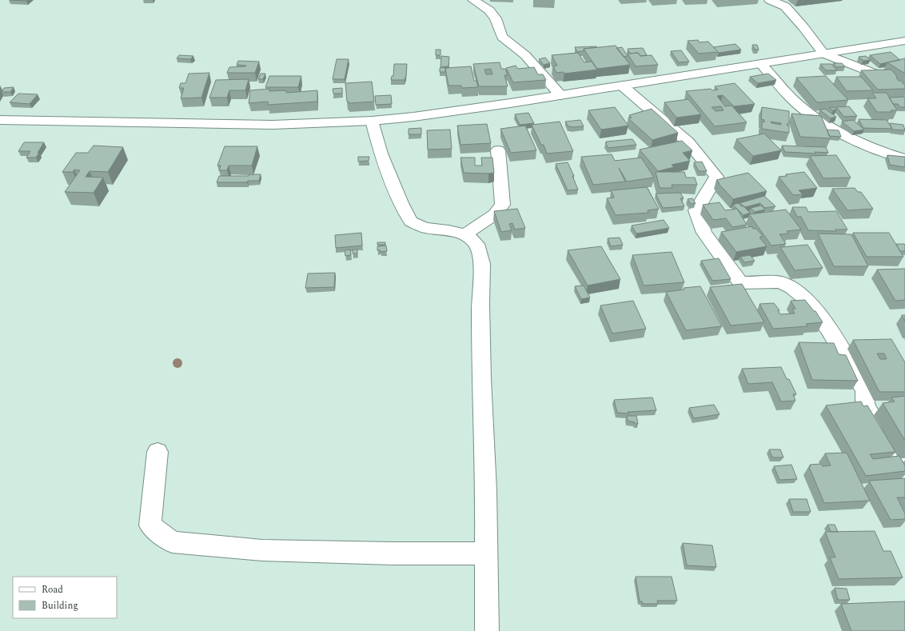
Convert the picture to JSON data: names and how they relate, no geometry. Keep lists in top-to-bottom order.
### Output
{
  "legend": ["Road", "Building"]
}
